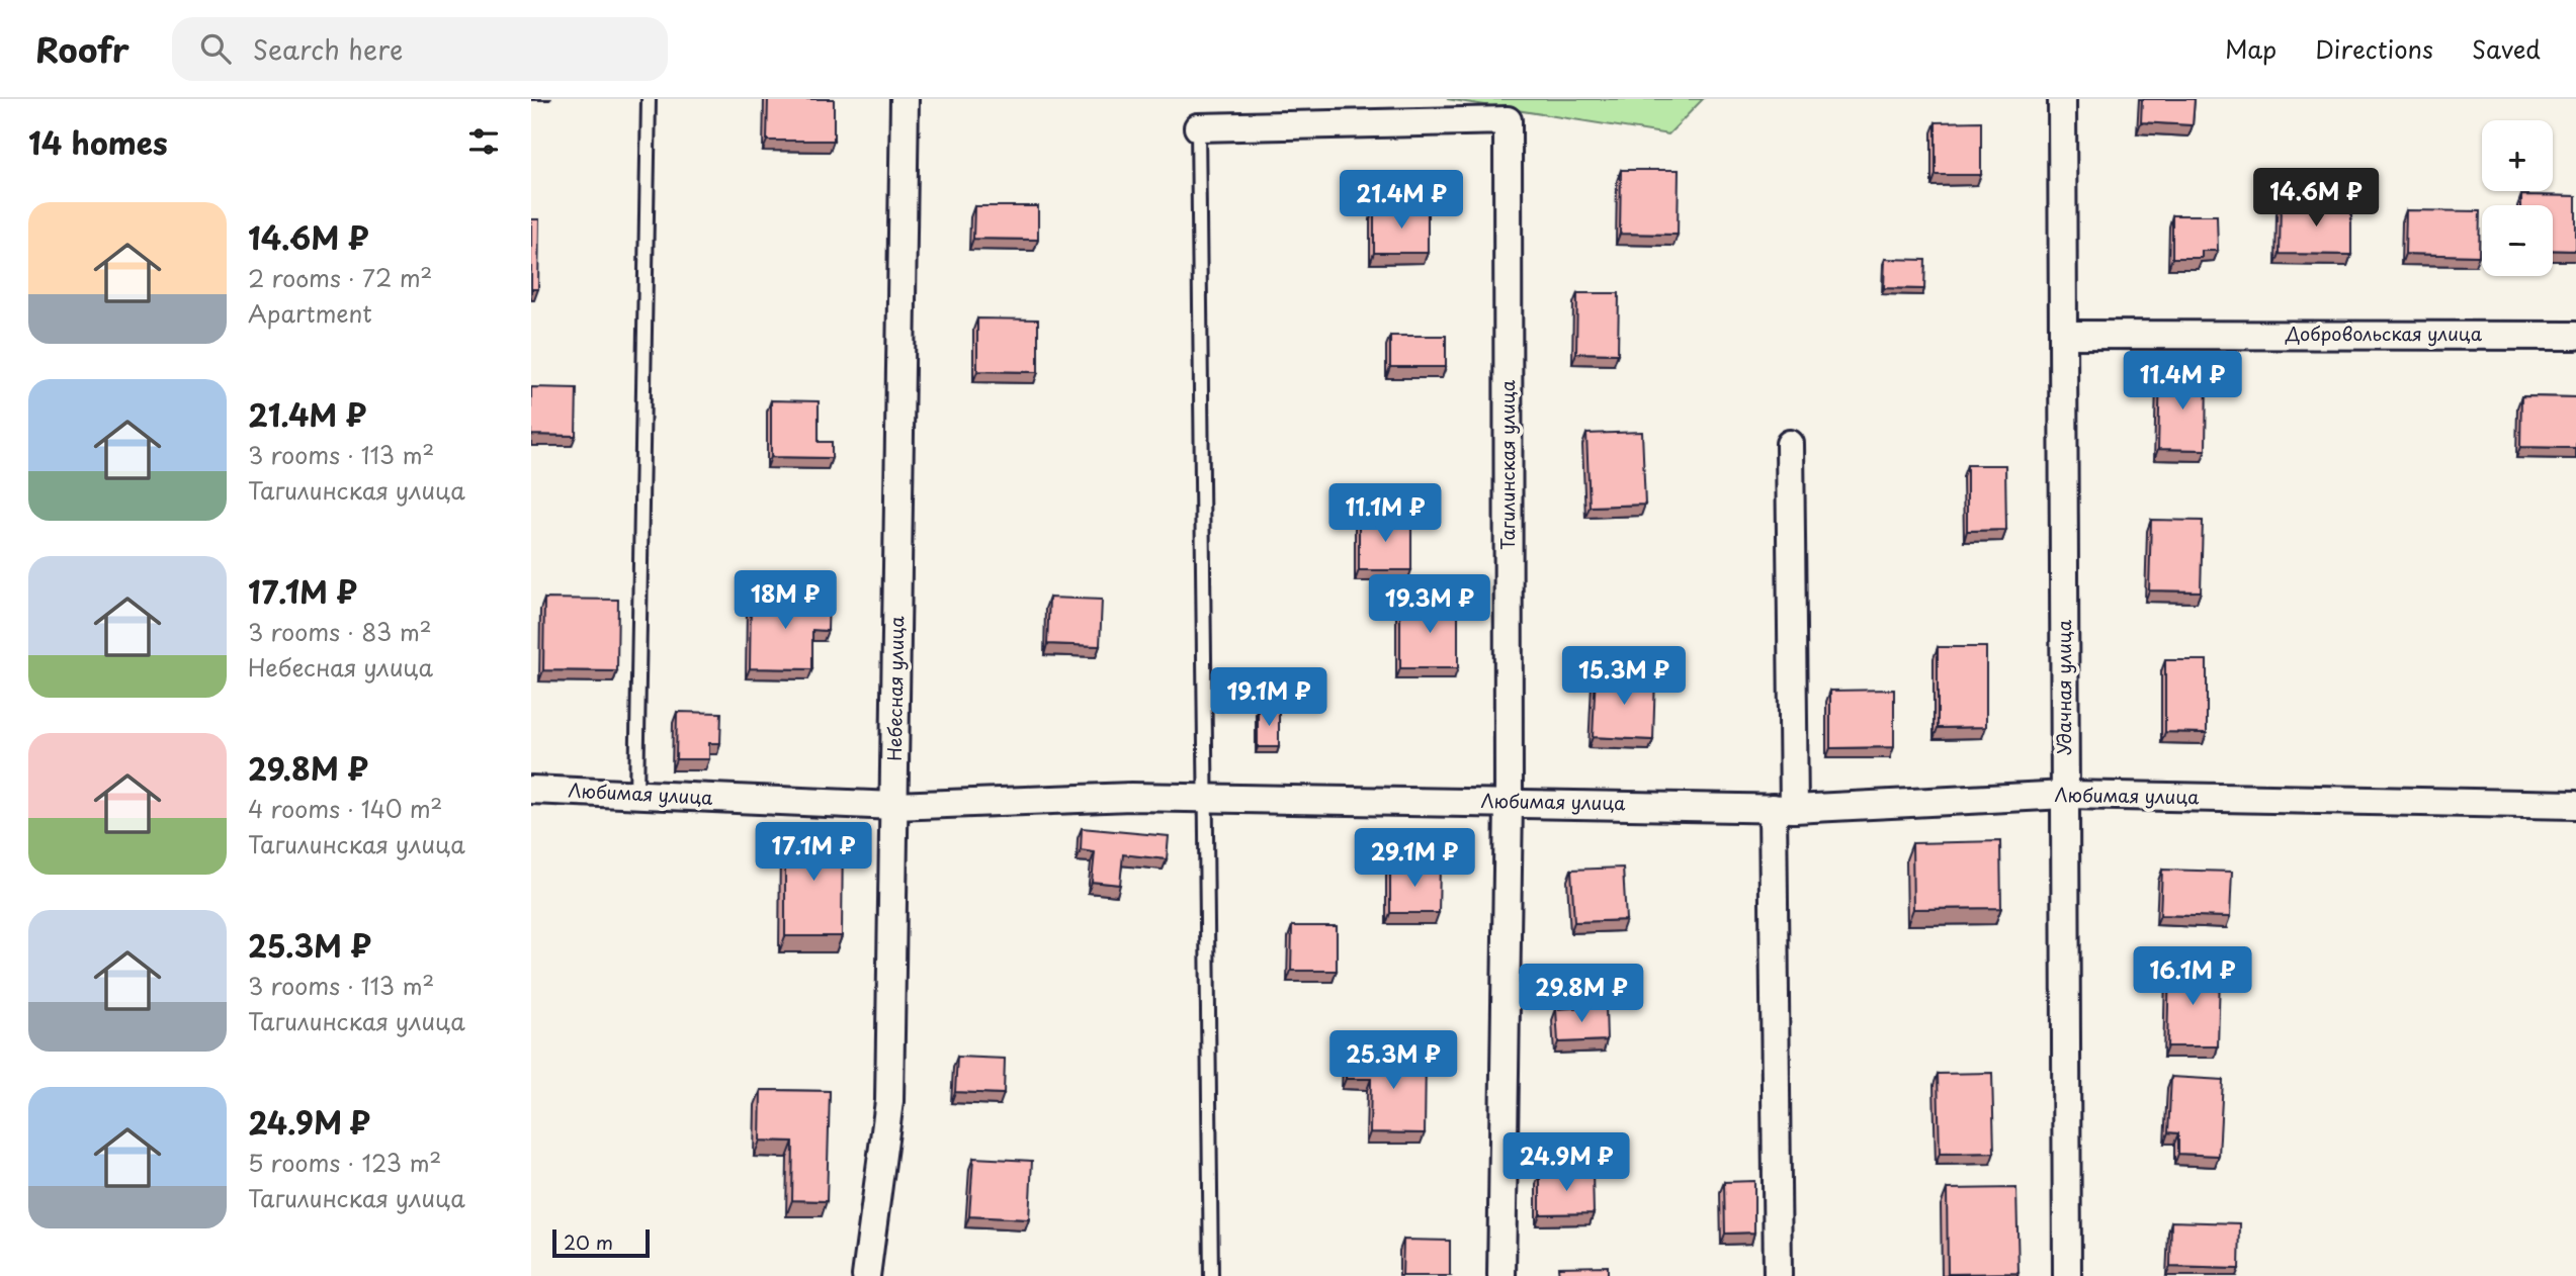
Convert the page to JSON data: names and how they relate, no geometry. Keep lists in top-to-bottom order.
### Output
{
  "streets": {
    "street": [
      "Добровольская улица",
      "Тагилинская улица",
      "Удачная улица",
      "Небесная улица",
      "Любимая улица"
    ]
  },
  "crossings": [
    ["Добровольская улица", "Удачная улица"],
    ["Тагилинская улица", "Любимая улица"],
    ["Удачная улица", "Любимая улица"],
    ["Небесная улица", "Любимая улица"]
  ],
  "scale_bar": "20 m",
  "page": {
    "header": "Roofr",
    "search": "Search here",
    "nav": ["Map", "Directions", "Saved"],
    "heading": "14 homes",
    "map_buttons": ["+", "−"],
    "price": [
      "14.6M ₽",
      "21.4M ₽",
      "11.4M ₽",
      "11.1M ₽",
      "18M ₽",
      "19.3M ₽",
      "15.3M ₽",
      "19.1M ₽",
      "17.1M ₽",
      "29.1M ₽",
      "16.1M ₽",
      "29.8M ₽",
      "25.3M ₽",
      "24.9M ₽"
    ],
    "list": [
      {
        "name": "14.6M ₽",
        "note": "2 rooms · 72 m² · Apartment"
      },
      {
        "name": "21.4M ₽",
        "note": "3 rooms · 113 m² · Тагилинская улица"
      },
      {
        "name": "17.1M ₽",
        "note": "3 rooms · 83 m² · Небесная улица"
      },
      {
        "name": "29.8M ₽",
        "note": "4 rooms · 140 m² · Тагилинская улица"
      },
      {
        "name": "25.3M ₽",
        "note": "3 rooms · 113 m² · Тагилинская улица"
      },
      {
        "name": "24.9M ₽",
        "note": "5 rooms · 123 m² · Тагилинская улица"
      }
    ],
    "scale": "20 m"
  }
}
